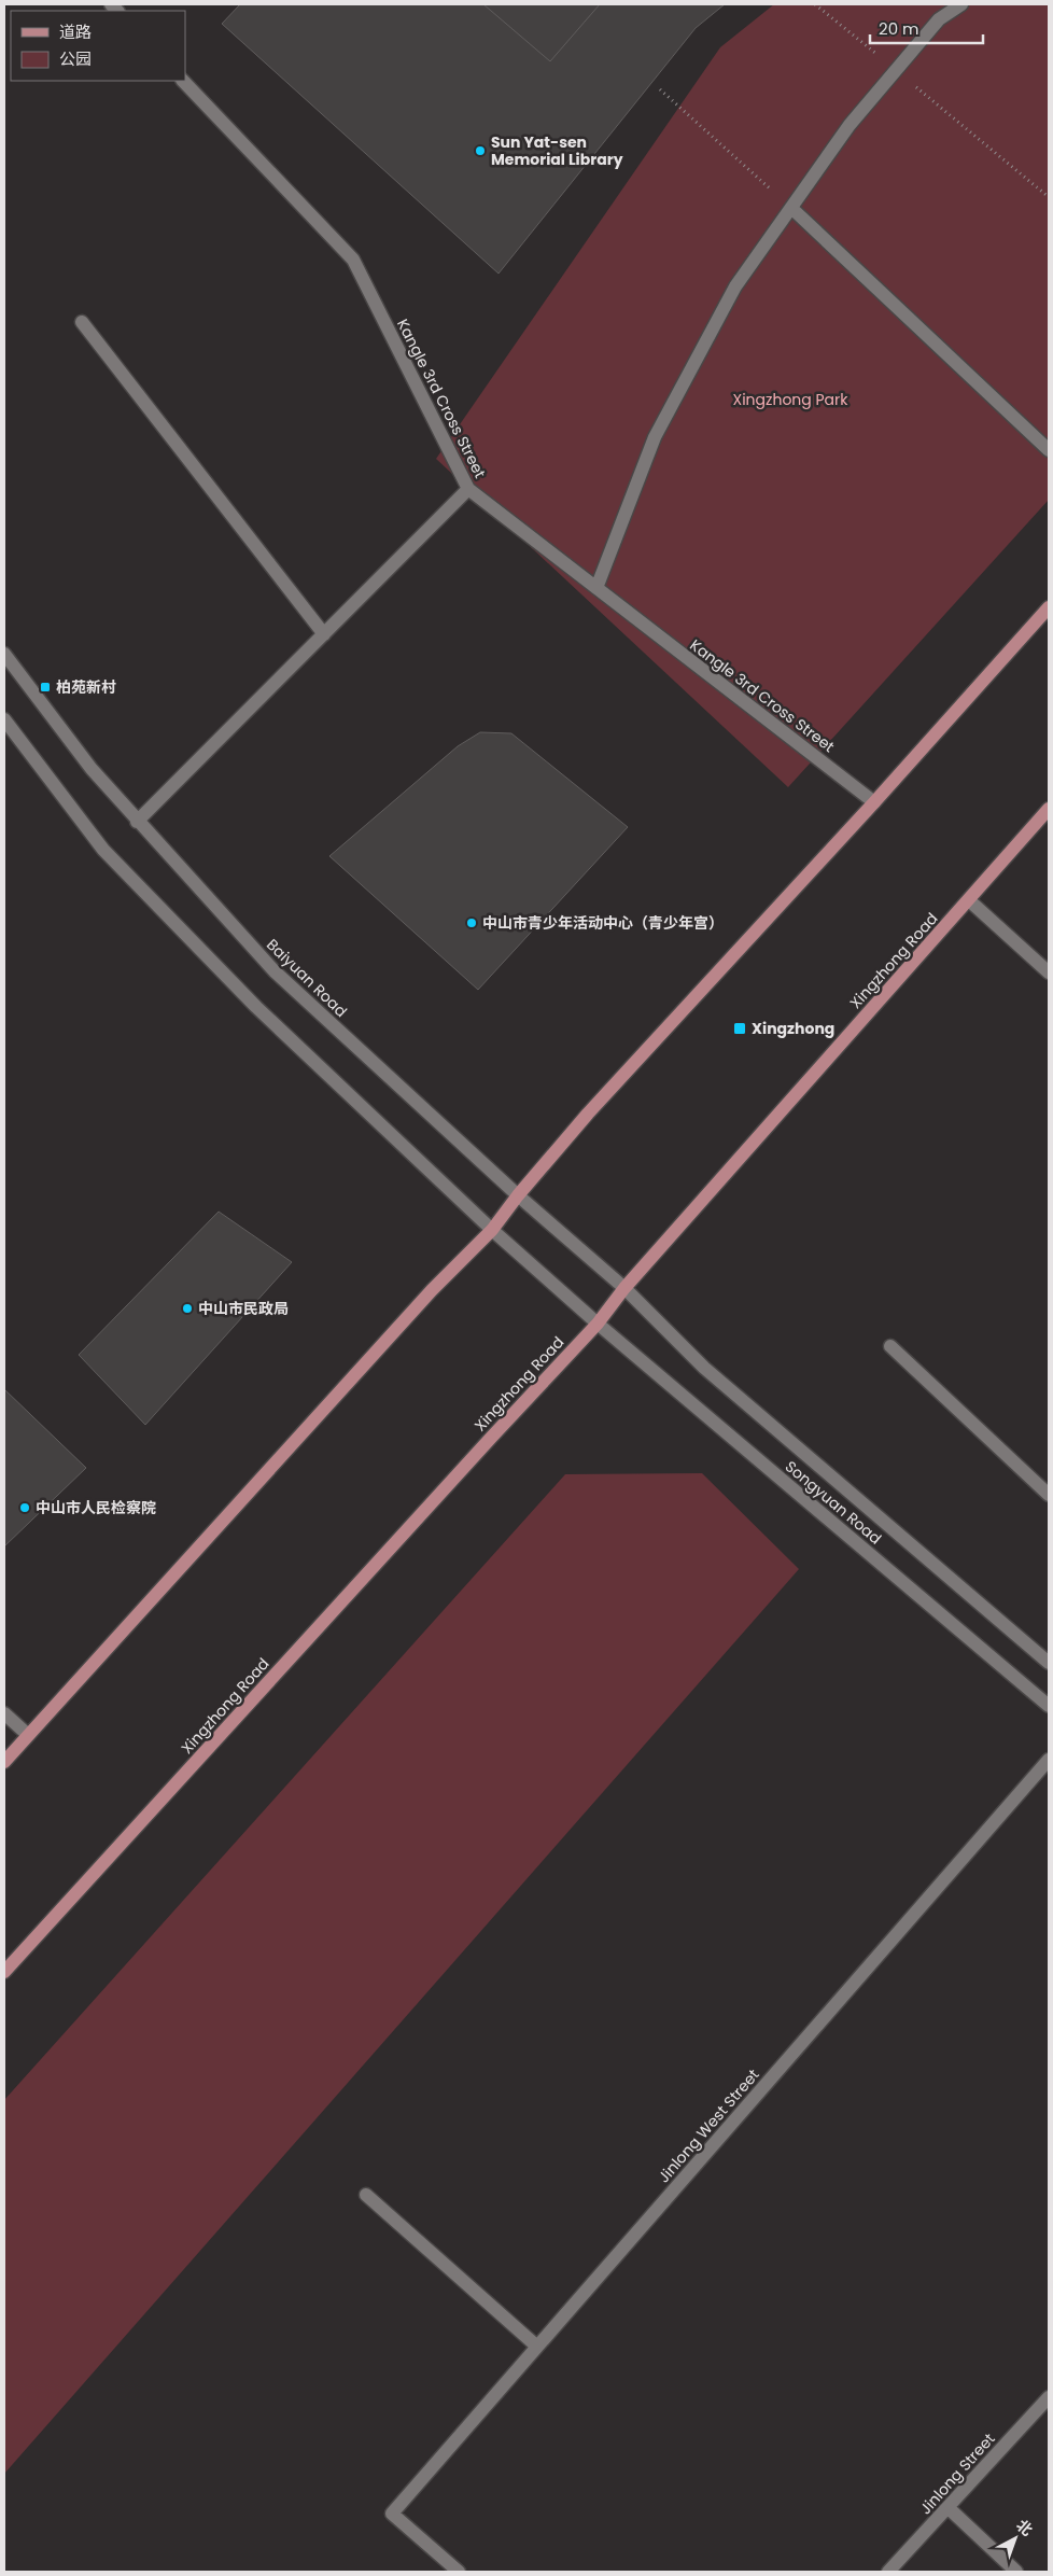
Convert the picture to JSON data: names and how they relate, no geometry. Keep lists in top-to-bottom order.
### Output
{
  "streets": {
    "main road": ["Xingzhong Road"],
    "street": [
      "Kangle 3rd Cross Street",
      "Baiyuan Road",
      "Songyuan Road",
      "Jinlong West Street",
      "Jinlong Street"
    ]
  },
  "crossings": [
    ["Xingzhong Road", "Baiyuan Road"],
    ["Xingzhong Road", "Songyuan Road"],
    ["Baiyuan Road", "Songyuan Road"]
  ],
  "parks": ["Xingzhong Park"],
  "places": {
    "other": [
      "Sun Yat-sen Memorial Library",
      "中山市青少年活动中心（青少年宫）",
      "中山市民政局",
      "中山市人民检察院"
    ],
    "transit": ["柏苑新村", "Xingzhong"]
  },
  "legend": ["道路", "公园"],
  "scale_bar": "20 m",
  "north": "top right"
}
